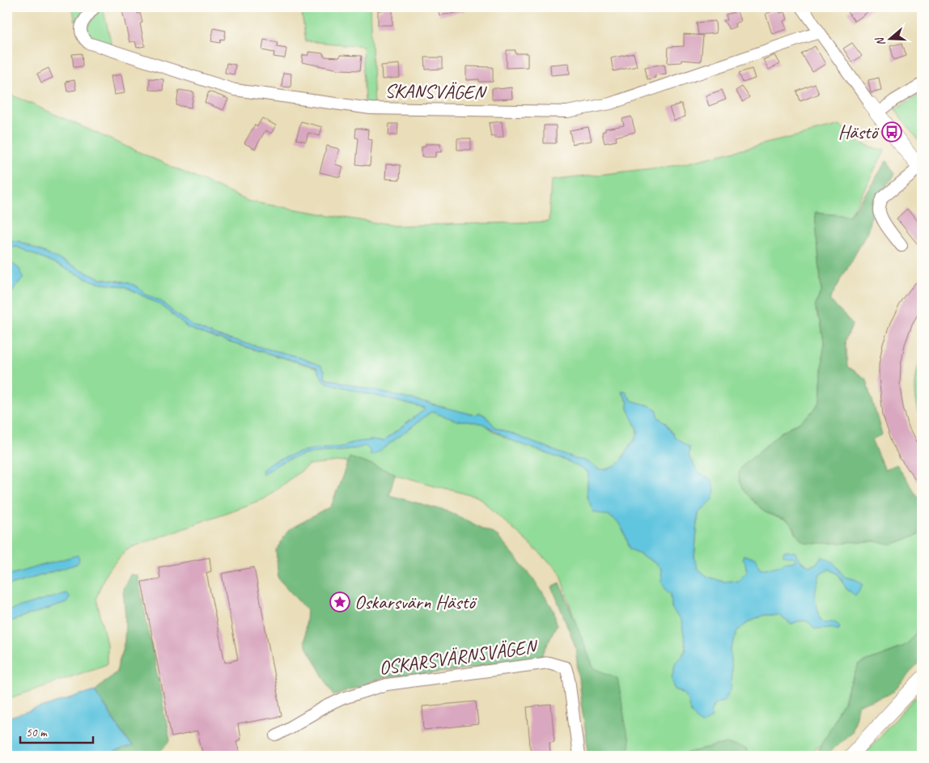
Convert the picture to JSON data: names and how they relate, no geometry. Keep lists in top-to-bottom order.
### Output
{
  "streets": {
    "street": ["SKANSVÄGEN", "OSKARSVÄRNSVÄGEN"]
  },
  "places": {
    "bus stop": ["Hästö"],
    "place": ["Oskarsvärn Hästö"]
  },
  "scale_bar": "50 m",
  "north": "left"
}
